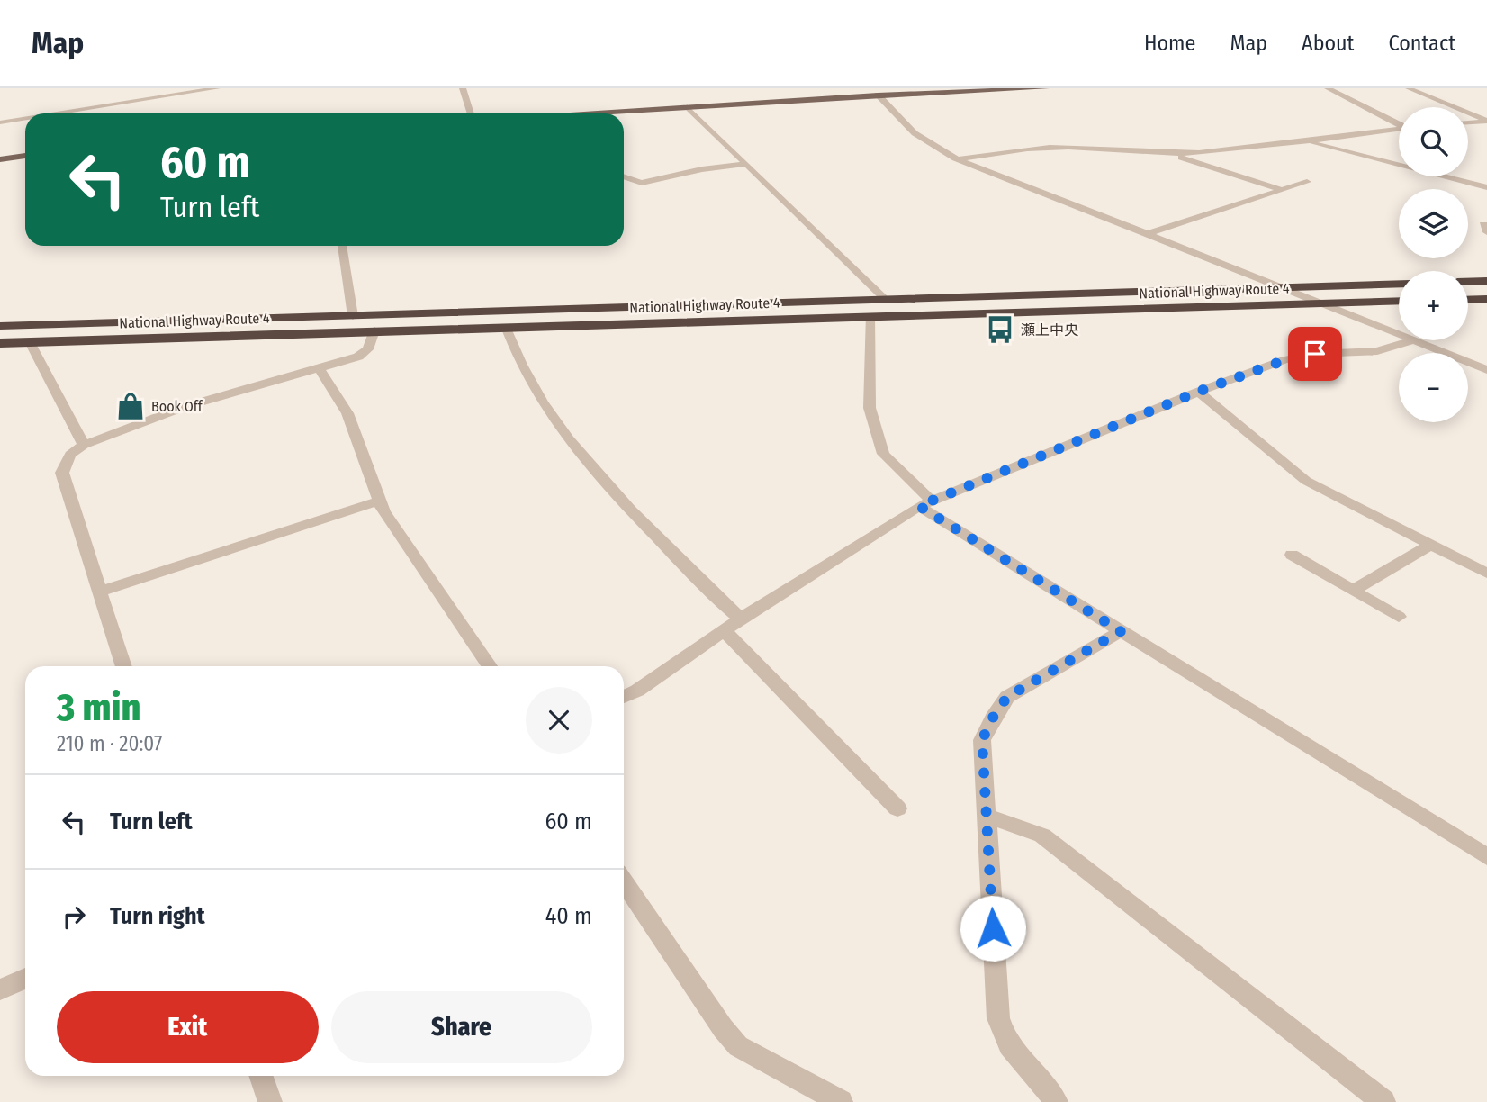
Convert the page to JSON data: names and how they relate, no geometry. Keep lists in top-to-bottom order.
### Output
{
  "streets": {
    "highway": ["National Highway Route 4"]
  },
  "places": {
    "bus stop": ["瀬上中央"],
    "shop": ["Book Off"]
  },
  "page": {
    "header": "Map",
    "nav": [
      "Home",
      "Map",
      "About",
      "Contact"
    ],
    "map_buttons": ["+", "−"],
    "turn": ["60 m", "Turn left"],
    "heading": ["3 min", "210 m · 20:07"],
    "list": [
      {
        "name": "Turn left",
        "value": "60 m"
      },
      {
        "name": "Turn right",
        "value": "40 m"
      }
    ],
    "buttons": ["Exit", "Share"]
  }
}
